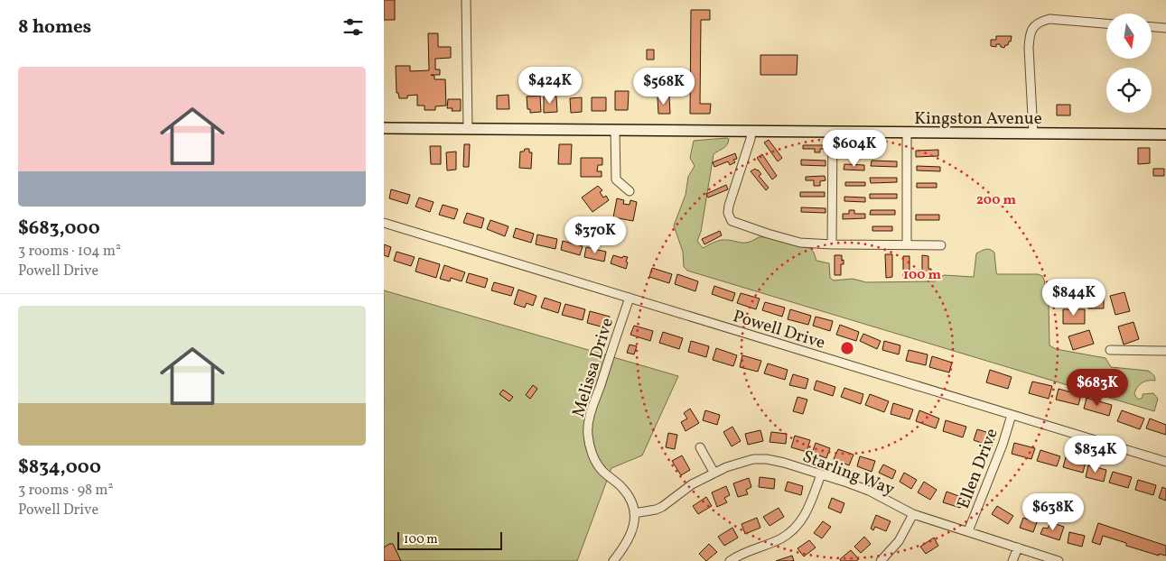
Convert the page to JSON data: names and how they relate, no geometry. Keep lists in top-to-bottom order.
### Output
{
  "streets": {
    "street": [
      "Kingston Avenue",
      "Powell Drive",
      "Melissa Drive",
      "Ellen Drive",
      "Starling Way"
    ]
  },
  "crossings": [
    ["Powell Drive", "Melissa Drive"],
    ["Powell Drive", "Ellen Drive"],
    ["Melissa Drive", "Starling Way"],
    ["Ellen Drive", "Starling Way"]
  ],
  "scale_bar": "100 m",
  "north": "bottom",
  "page": {
    "heading": "8 homes",
    "list": [
      {
        "name": "$683,000",
        "note": "3 rooms · 104 m² · Powell Drive"
      },
      {
        "name": "$834,000",
        "note": "3 rooms · 98 m² · Powell Drive"
      }
    ],
    "price": [
      "$424K",
      "$568K",
      "$604K",
      "$370K",
      "$844K",
      "$683K",
      "$834K",
      "$638K"
    ],
    "scale": "100 m"
  },
  "rings": ["200 m", "100 m"]
}
